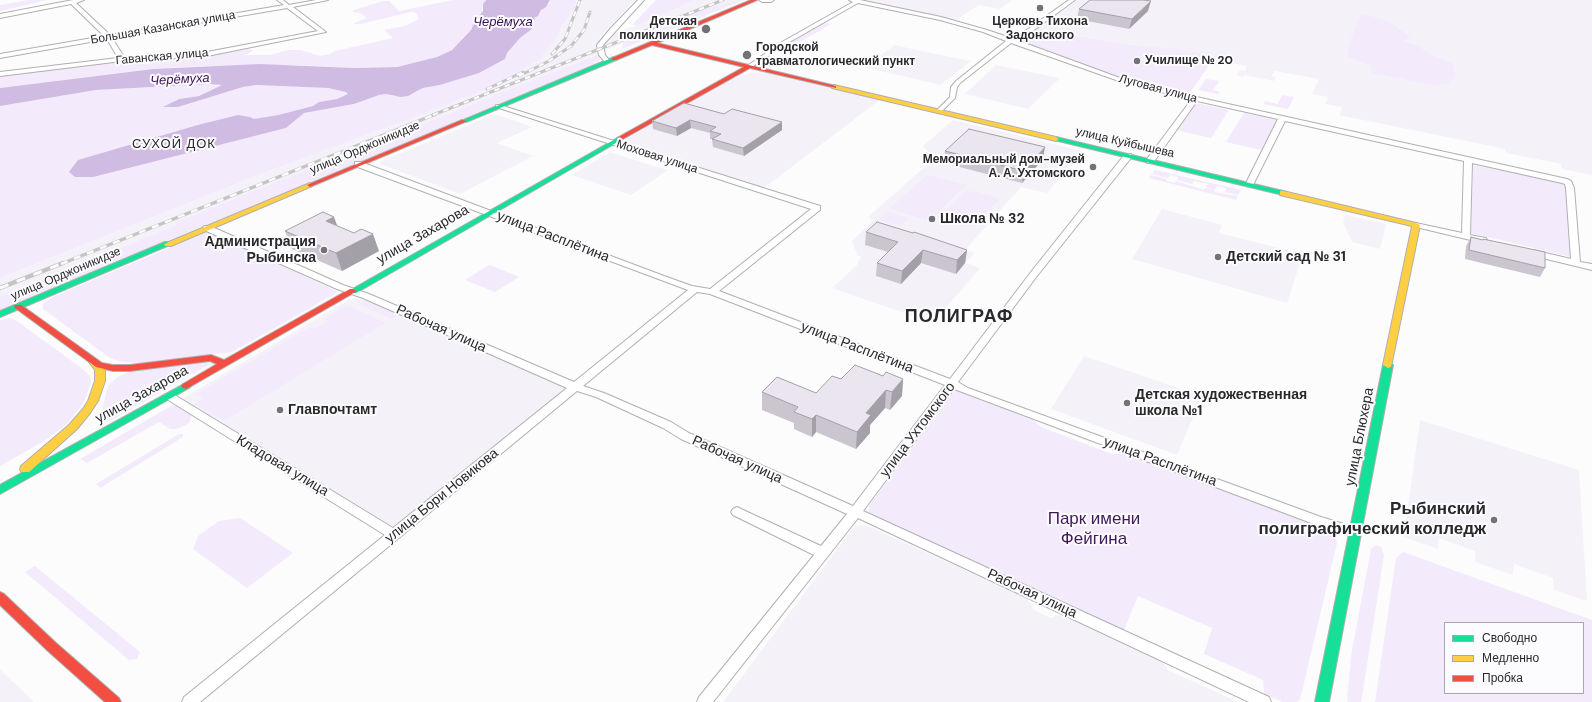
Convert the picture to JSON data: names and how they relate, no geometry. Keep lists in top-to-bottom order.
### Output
{
  "streets": {
    "street": [
      "Большая Казанская улица",
      "Гаванская улица",
      "Луговая улица",
      "улица Куйбышева",
      "улица Орджоникидзе",
      "Моховая улица",
      "улица Захарова",
      "улица Расплётина",
      "Рабочая улица",
      "улица Ухтомского",
      "улица Блюхера",
      "Кладовая улица",
      "улица Бори Новикова"
    ]
  },
  "crossings": [
    ["Большая Казанская улица", "Гаванская улица"],
    ["Луговая улица", "улица Захарова"],
    ["улица Куйбышева", "улица Орджоникидзе"],
    ["улица Куйбышева", "улица Захарова"],
    ["улица Куйбышева", "улица Ухтомского"],
    ["улица Куйбышева", "улица Блюхера"],
    ["улица Орджоникидзе", "Моховая улица"],
    ["улица Орджоникидзе", "улица Расплётина"],
    ["улица Орджоникидзе", "Рабочая улица"],
    ["Моховая улица", "улица Захарова"],
    ["Моховая улица", "улица Расплётина"],
    ["улица Захарова", "улица Расплётина"],
    ["улица Захарова", "Рабочая улица"],
    ["улица Захарова", "Кладовая улица"],
    ["улица Расплётина", "улица Ухтомского"],
    ["улица Расплётина", "улица Блюхера"],
    ["улица Расплётина", "улица Бори Новикова"],
    ["Рабочая улица", "улица Ухтомского"],
    ["Рабочая улица", "улица Бори Новикова"],
    ["Кладовая улица", "улица Бори Новикова"]
  ],
  "districts": ["СУХОЙ ДОК", "ПОЛИГРАФ"],
  "water": ["Черёмуха"],
  "parks": ["Парк имени Фейгина"],
  "places": [
    "Церковь Тихона Задонского",
    "Детская поликлиника",
    "Городской травматологический пункт",
    "Училище № 20",
    "Мемориальный дом-музей А. А. Ухтомского",
    "Школа № 32",
    "Администрация Рыбинска",
    "Детский сад № 31",
    "Детская художественная школа №1",
    "Главпочтамт",
    "Рыбинский полиграфический колледж"
  ],
  "legend": ["Свободно", "Медленно", "Пробка"]
}
